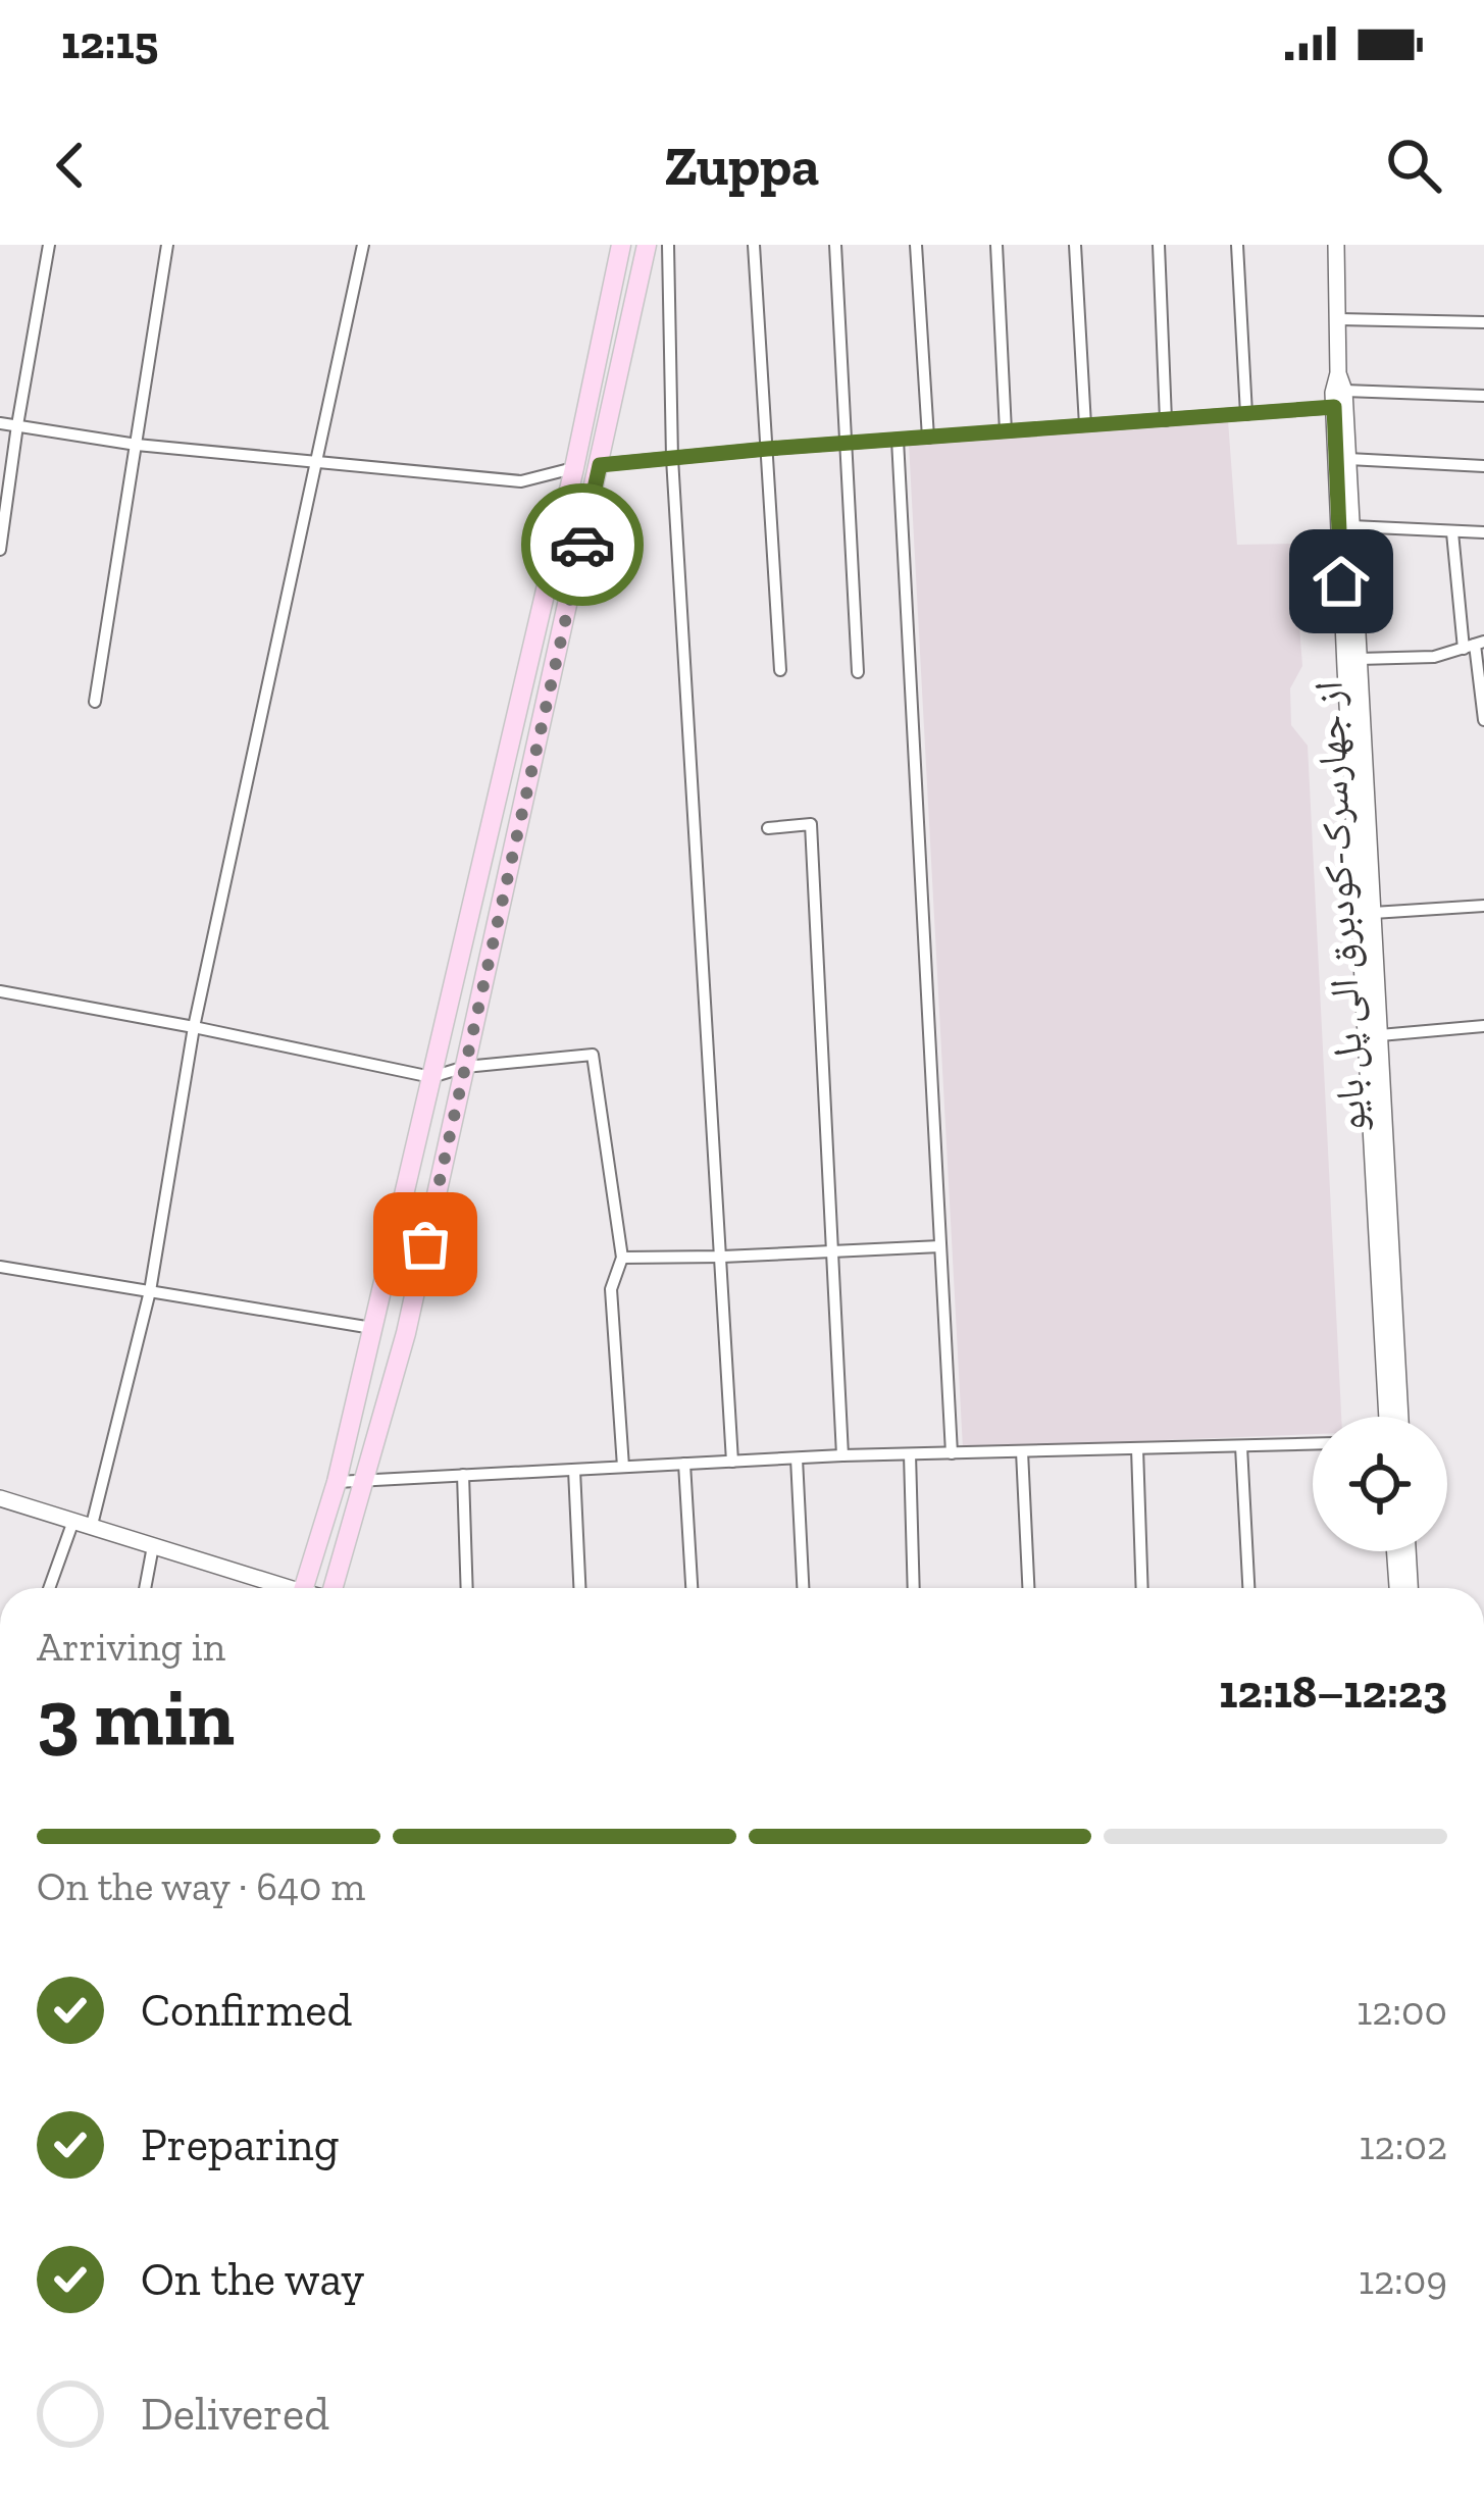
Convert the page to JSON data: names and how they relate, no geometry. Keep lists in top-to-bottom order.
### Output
{
  "streets": {
    "street": ["از جهارسرک-کودبرق الی پل بایو"]
  },
  "page": {
    "status": "12:15",
    "header": "Zuppa",
    "heading": ["3 min", "Arriving in", "12:18–12:23"],
    "bar": "On the way · 640 m",
    "list": [
      ["Confirmed", "12:00"],
      ["Preparing", "12:02"],
      ["On the way", "12:09"],
      "Delivered"
    ]
  }
}
